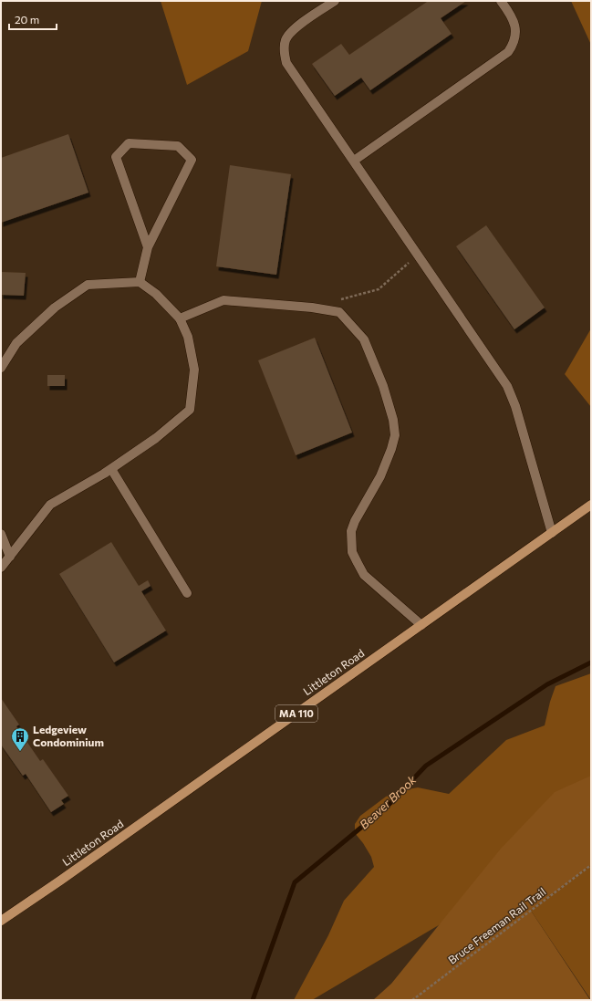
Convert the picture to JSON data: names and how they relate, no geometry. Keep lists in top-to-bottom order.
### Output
{
  "streets": {
    "main road": ["Littleton Road", "MA 110"],
    "path": ["Bruce Freeman Rail Trail"]
  },
  "water": ["Beaver Brook"],
  "places": {
    "building": ["Ledgeview Condominium"]
  },
  "scale_bar": "20 m"
}
